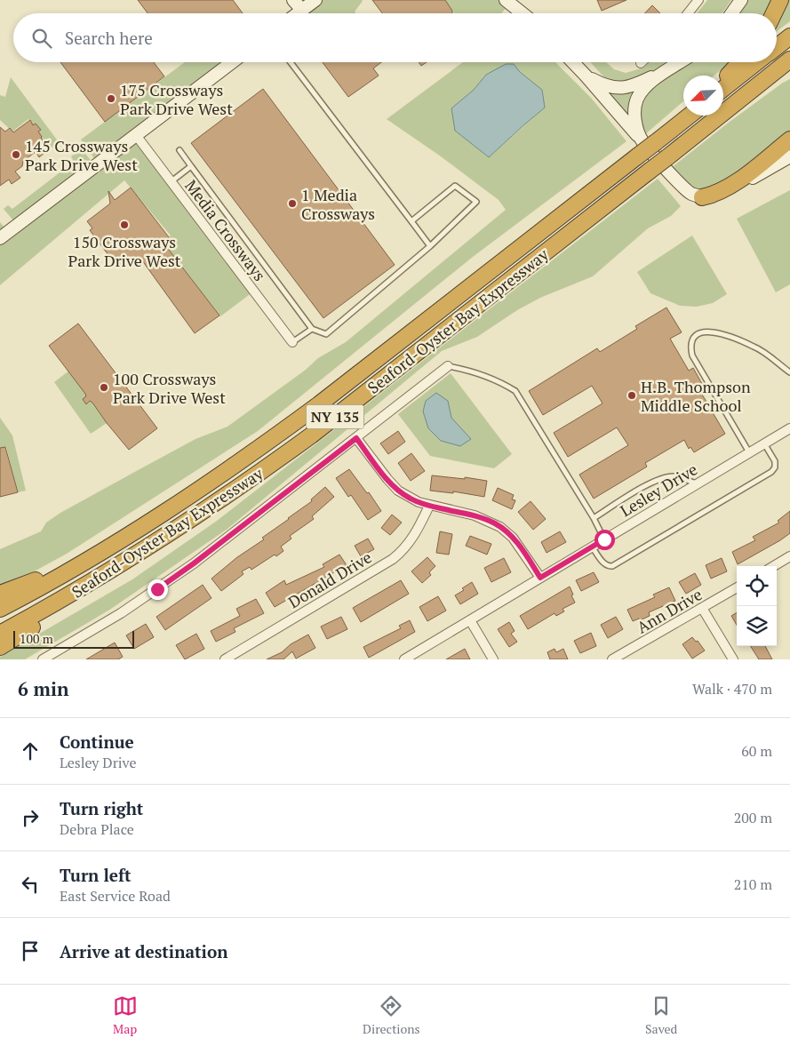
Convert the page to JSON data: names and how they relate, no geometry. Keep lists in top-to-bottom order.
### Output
{
  "streets": {
    "highway": ["Seaford-Oyster Bay Expressway", "NY 135"],
    "street": [
      "Media Crossways",
      "Lesley Drive",
      "Donald Drive",
      "Ann Drive"
    ]
  },
  "places": [
    "175 Crossways Park Drive West",
    "145 Crossways Park Drive West",
    "1 Media Crossways",
    "150 Crossways Park Drive West",
    "100 Crossways Park Drive West",
    "H.B. Thompson Middle School"
  ],
  "scale_bar": "100 m",
  "north": "bottom left",
  "page": {
    "search": "Search here",
    "scale": "100 m",
    "heading": ["6 min", "Walk · 470 m"],
    "list": [
      ["Continue", "Lesley Drive", "60 m"],
      ["Turn right", "Debra Place", "200 m"],
      ["Turn left", "East Service Road", "210 m"],
      "Arrive at destination"
    ],
    "nav": ["Map", "Directions", "Saved"]
  }
}
